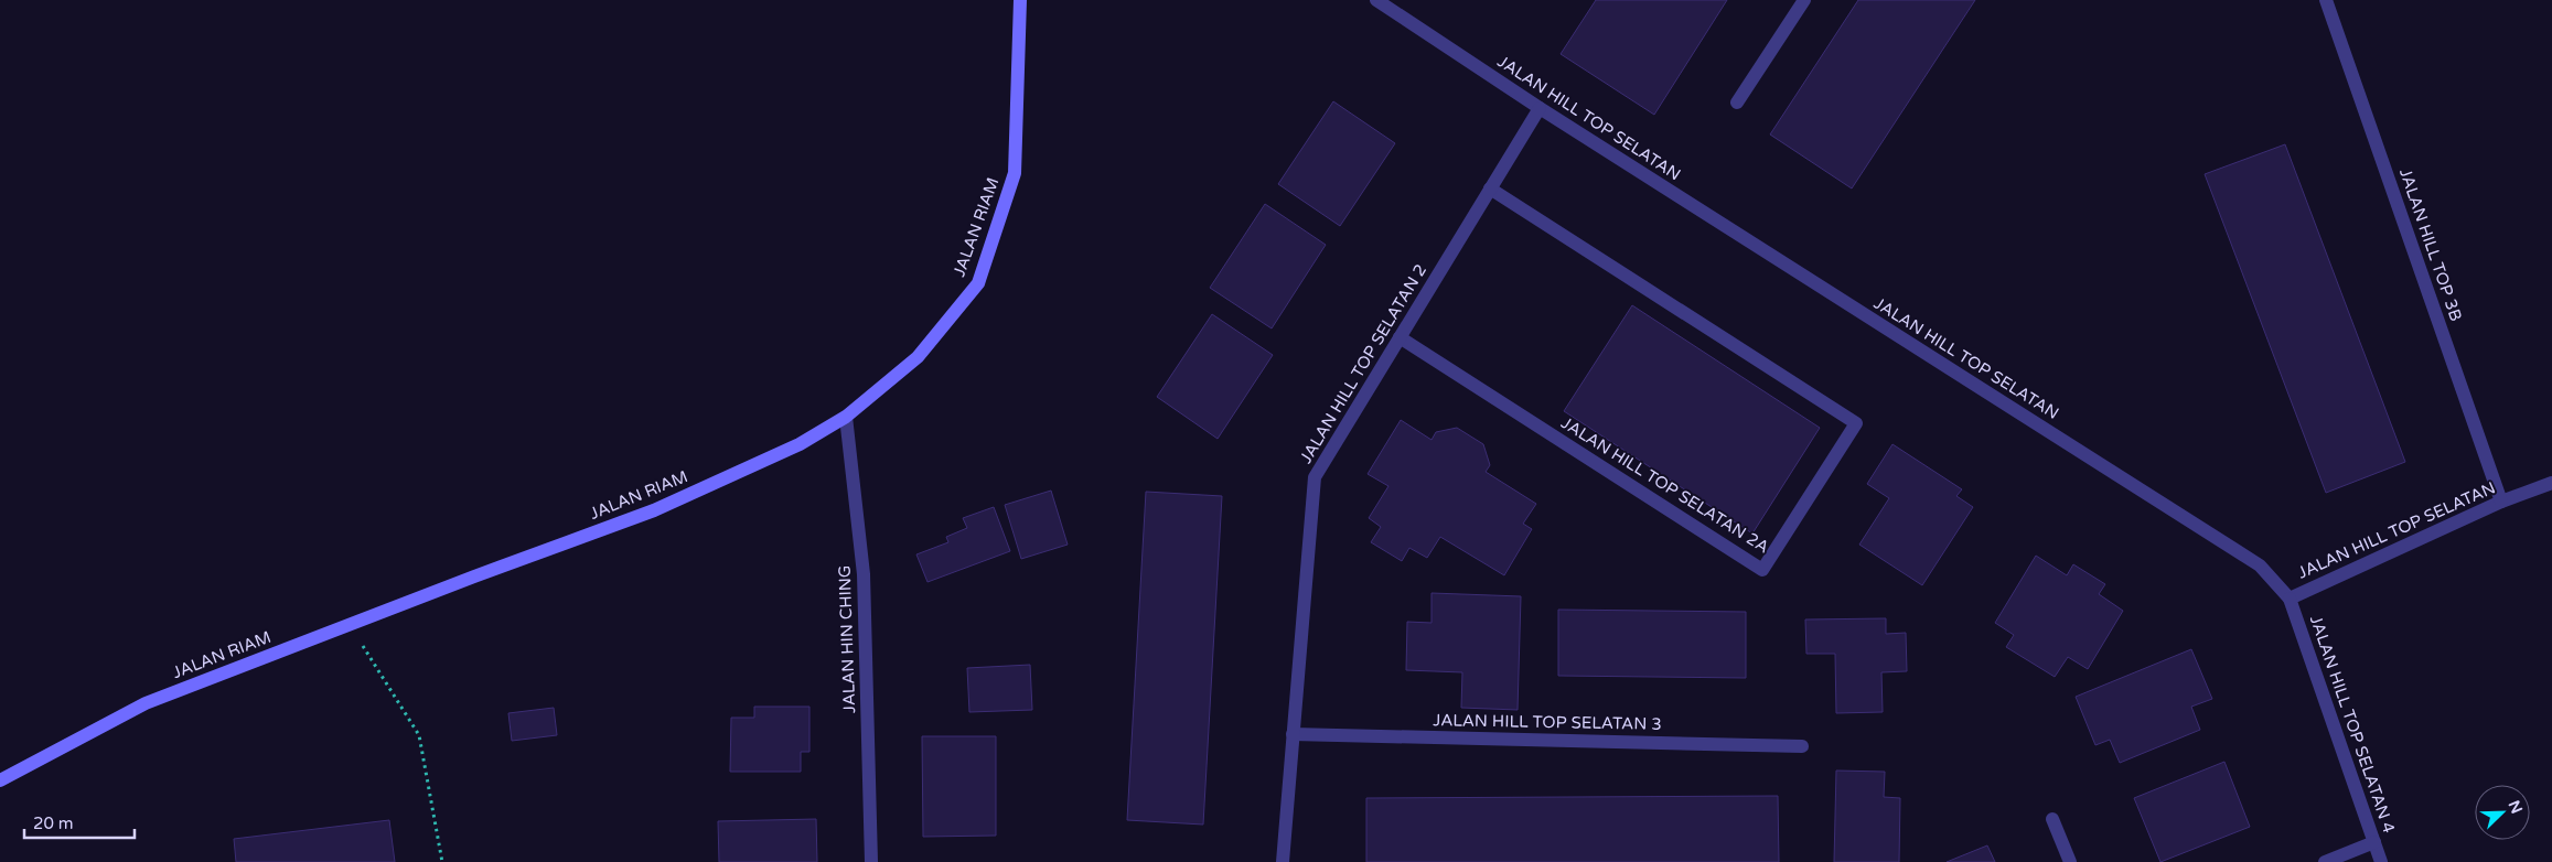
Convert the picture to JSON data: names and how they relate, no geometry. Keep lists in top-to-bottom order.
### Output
{
  "streets": {
    "main road": ["JALAN RIAM"],
    "street": [
      "JALAN HILL TOP SELATAN",
      "JALAN HILL TOP 3B",
      "JALAN HILL TOP SELATAN 2",
      "JALAN HILL TOP SELATAN 2A",
      "JALAN HIN CHING",
      "JALAN HILL TOP SELATAN 3",
      "JALAN HILL TOP SELATAN 4"
    ]
  },
  "crossings": [
    ["JALAN HILL TOP SELATAN", "JALAN HILL TOP 3B"],
    ["JALAN HILL TOP SELATAN", "JALAN HILL TOP SELATAN 2"],
    ["JALAN HILL TOP SELATAN", "JALAN HILL TOP SELATAN 4"],
    ["JALAN RIAM", "JALAN HIN CHING"],
    ["JALAN HILL TOP SELATAN 2", "JALAN HILL TOP SELATAN 2A"],
    ["JALAN HILL TOP SELATAN 2", "JALAN HILL TOP SELATAN 3"]
  ],
  "scale_bar": "20 m",
  "north": "top right"
}
